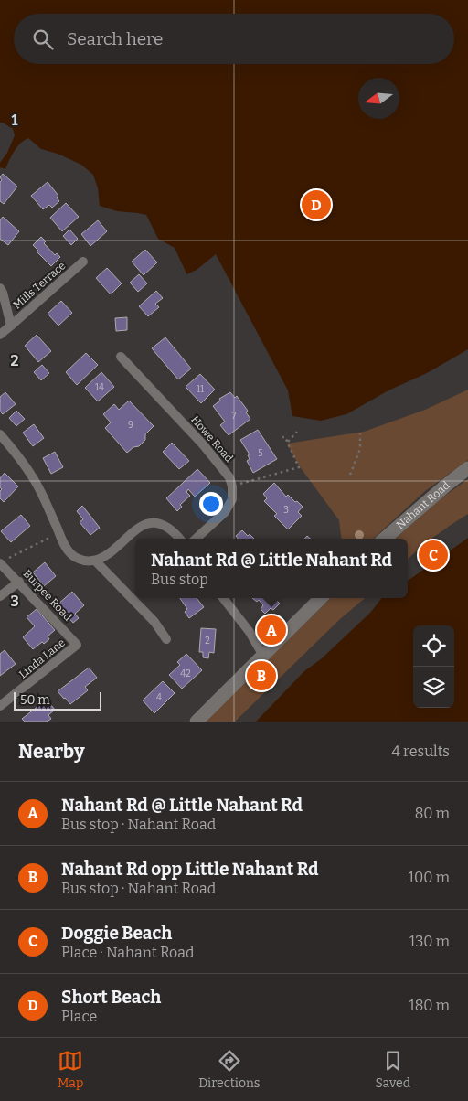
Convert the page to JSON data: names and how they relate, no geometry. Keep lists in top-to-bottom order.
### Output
{
  "streets": {
    "main road": ["Nahant Road"],
    "street": [
      "Mills Terrace",
      "Howe Road",
      "Burpee Road",
      "Linda Lane"
    ]
  },
  "crossings": [
    ["Burpee Road", "Linda Lane"]
  ],
  "house_numbers": [
    "14",
    "11",
    "7",
    "9",
    "5",
    "3",
    "2",
    "42",
    "4"
  ],
  "scale_bar": "50 m",
  "north": "left",
  "page": {
    "search": "Search here",
    "pins": [
      "D",
      "C",
      "A",
      "B"
    ],
    "popup": ["Nahant Rd @ Little Nahant Rd", "Bus stop"],
    "scale": "50 m",
    "heading": ["Nearby", "4 results"],
    "list": [
      {
        "mark": "A",
        "name": "Nahant Rd @ Little Nahant Rd",
        "note": "Bus stop · Nahant Road",
        "value": "80 m"
      },
      {
        "mark": "B",
        "name": "Nahant Rd opp Little Nahant Rd",
        "note": "Bus stop · Nahant Road",
        "value": "100 m"
      },
      {
        "mark": "C",
        "name": "Doggie Beach",
        "note": "Place · Nahant Road",
        "value": "130 m"
      },
      {
        "mark": "D",
        "name": "Short Beach",
        "note": "Place",
        "value": "180 m"
      }
    ],
    "nav": ["Map", "Directions", "Saved"]
  },
  "grid": {
    "rows": ["1", "2", "3"]
  }
}
